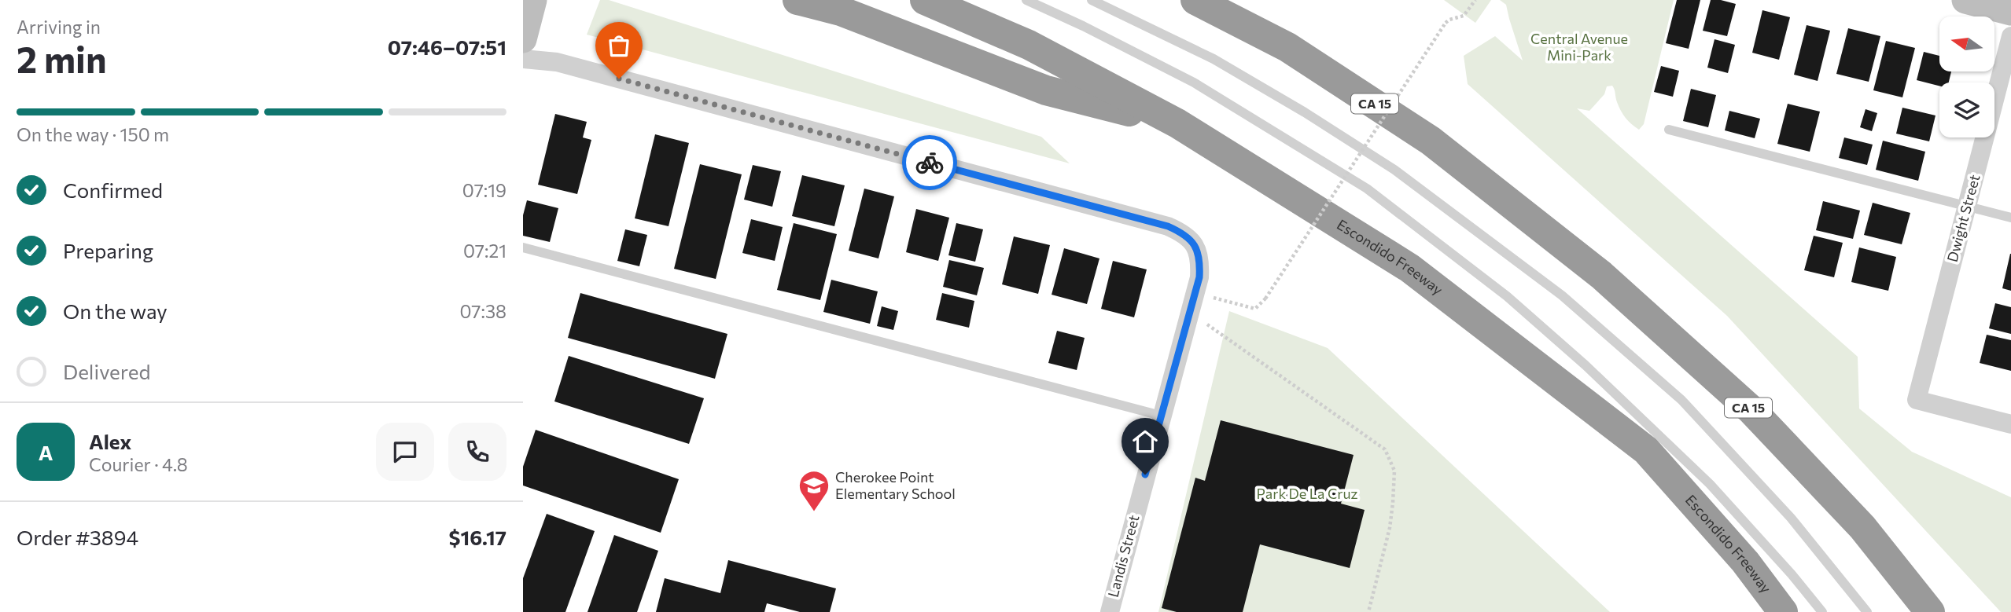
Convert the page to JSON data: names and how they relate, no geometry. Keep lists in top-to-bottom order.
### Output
{
  "streets": {
    "highway": ["CA 15", "Escondido Freeway"],
    "street": ["Dwight Street", "Landis Street"]
  },
  "parks": ["Central Avenue Mini-Park", "Park De La Cruz"],
  "places": {
    "school or university": ["Cherokee Point Elementary School"]
  },
  "north": "left",
  "page": {
    "heading": ["2 min", "Arriving in", "07:46–07:51"],
    "panel": [
      "Alex",
      "Courier · 4.8",
      "Order #3894",
      "$16.17"
    ],
    "bar": "On the way · 150 m",
    "list": [
      ["Confirmed", "07:19"],
      ["Preparing", "07:21"],
      ["On the way", "07:38"],
      "Delivered"
    ],
    "round": "A"
  }
}
